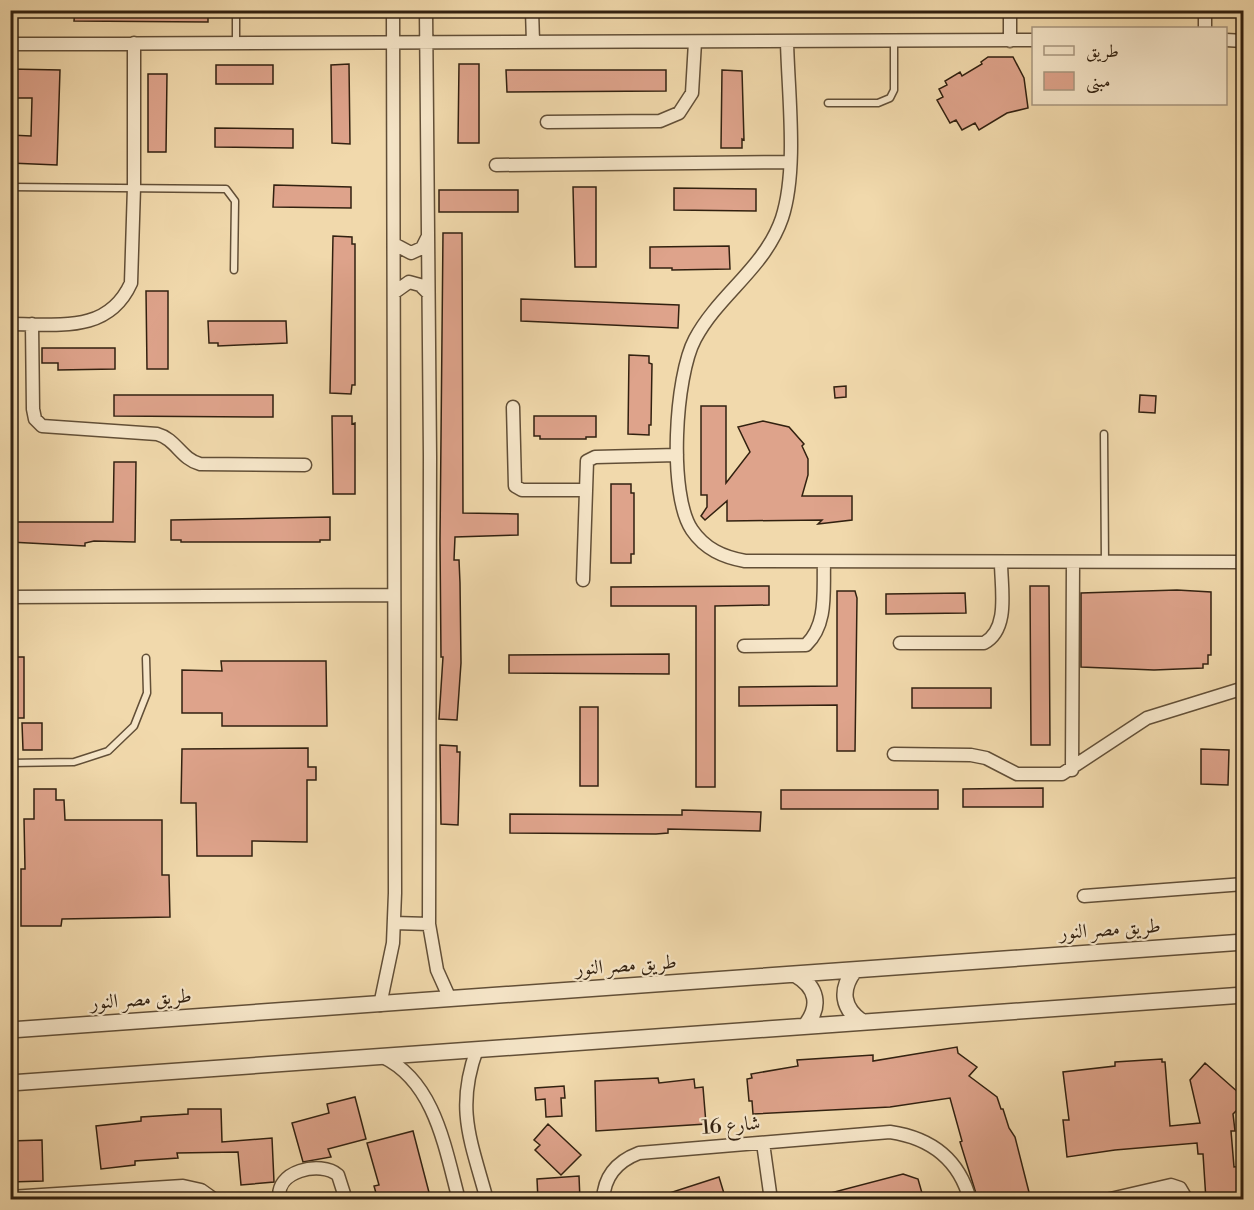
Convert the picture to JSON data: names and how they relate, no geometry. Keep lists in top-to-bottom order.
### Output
{
  "streets": {
    "street": ["طريق مصر النور", "شارع 16"]
  },
  "legend": ["طريق", "مبنى"]
}
